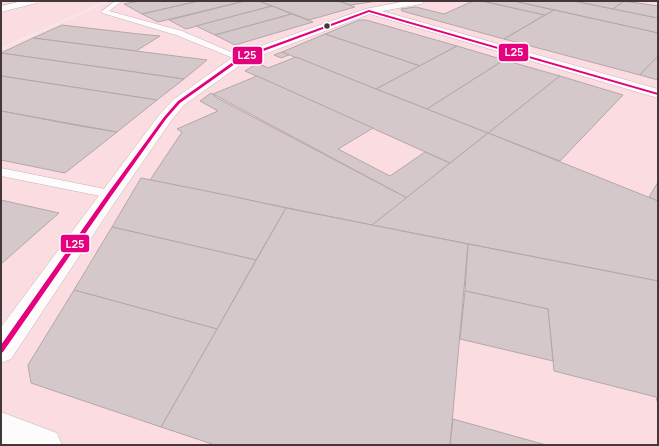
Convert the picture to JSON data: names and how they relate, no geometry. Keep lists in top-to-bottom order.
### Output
{
  "lines": ["transit line L25"]
}
